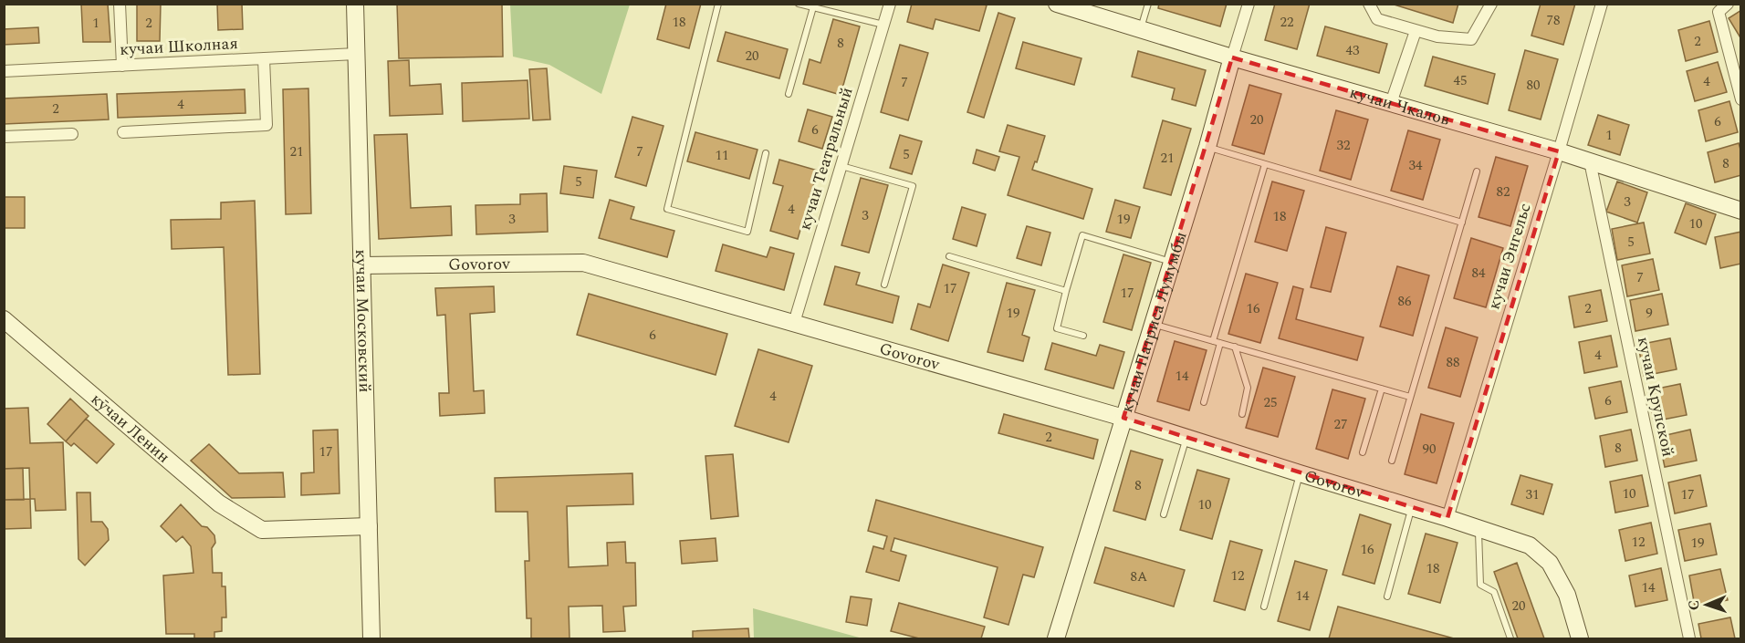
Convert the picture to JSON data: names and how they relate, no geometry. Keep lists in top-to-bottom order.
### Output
{
  "streets": {
    "street": [
      "кучаи Школная",
      "кучаи Чкалов",
      "кучаи Театральный",
      "кучаи Энгельс",
      "Govorov",
      "кучаи Московский",
      "кучаи Патриса Лумумбы",
      "кучаи Крупской",
      "кӯчаи Ленин"
    ]
  },
  "crossings": [
    ["кучаи Школная", "кучаи Московский"],
    ["кучаи Чкалов", "кучаи Энгельс"],
    ["кучаи Чкалов", "кучаи Патриса Лумумбы"],
    ["кучаи Чкалов", "кучаи Крупской"],
    ["кучаи Театральный", "Govorov"],
    ["кучаи Энгельс", "Govorov"],
    ["Govorov", "кучаи Московский"],
    ["Govorov", "кучаи Патриса Лумумбы"],
    ["кучаи Московский", "кӯчаи Ленин"]
  ],
  "house_numbers": [
    "78",
    "18",
    "22",
    "1",
    "2",
    "2",
    "8",
    "43",
    "20",
    "45",
    "4",
    "7",
    "80",
    "4",
    "2",
    "20",
    "6",
    "6",
    "1",
    "32",
    "21",
    "7",
    "5",
    "11",
    "21",
    "8",
    "34",
    "5",
    "82",
    "3",
    "4",
    "3",
    "18",
    "3",
    "19",
    "10",
    "5",
    "84",
    "7",
    "17",
    "17",
    "86",
    "16",
    "2",
    "19",
    "9",
    "6",
    "4",
    "88",
    "14",
    "4",
    "6",
    "25",
    "27",
    "2",
    "8",
    "90",
    "17",
    "8",
    "10",
    "31",
    "17",
    "10",
    "12",
    "19",
    "16",
    "18",
    "12",
    "8А",
    "14",
    "14",
    "20"
  ],
  "north": "left"
}
